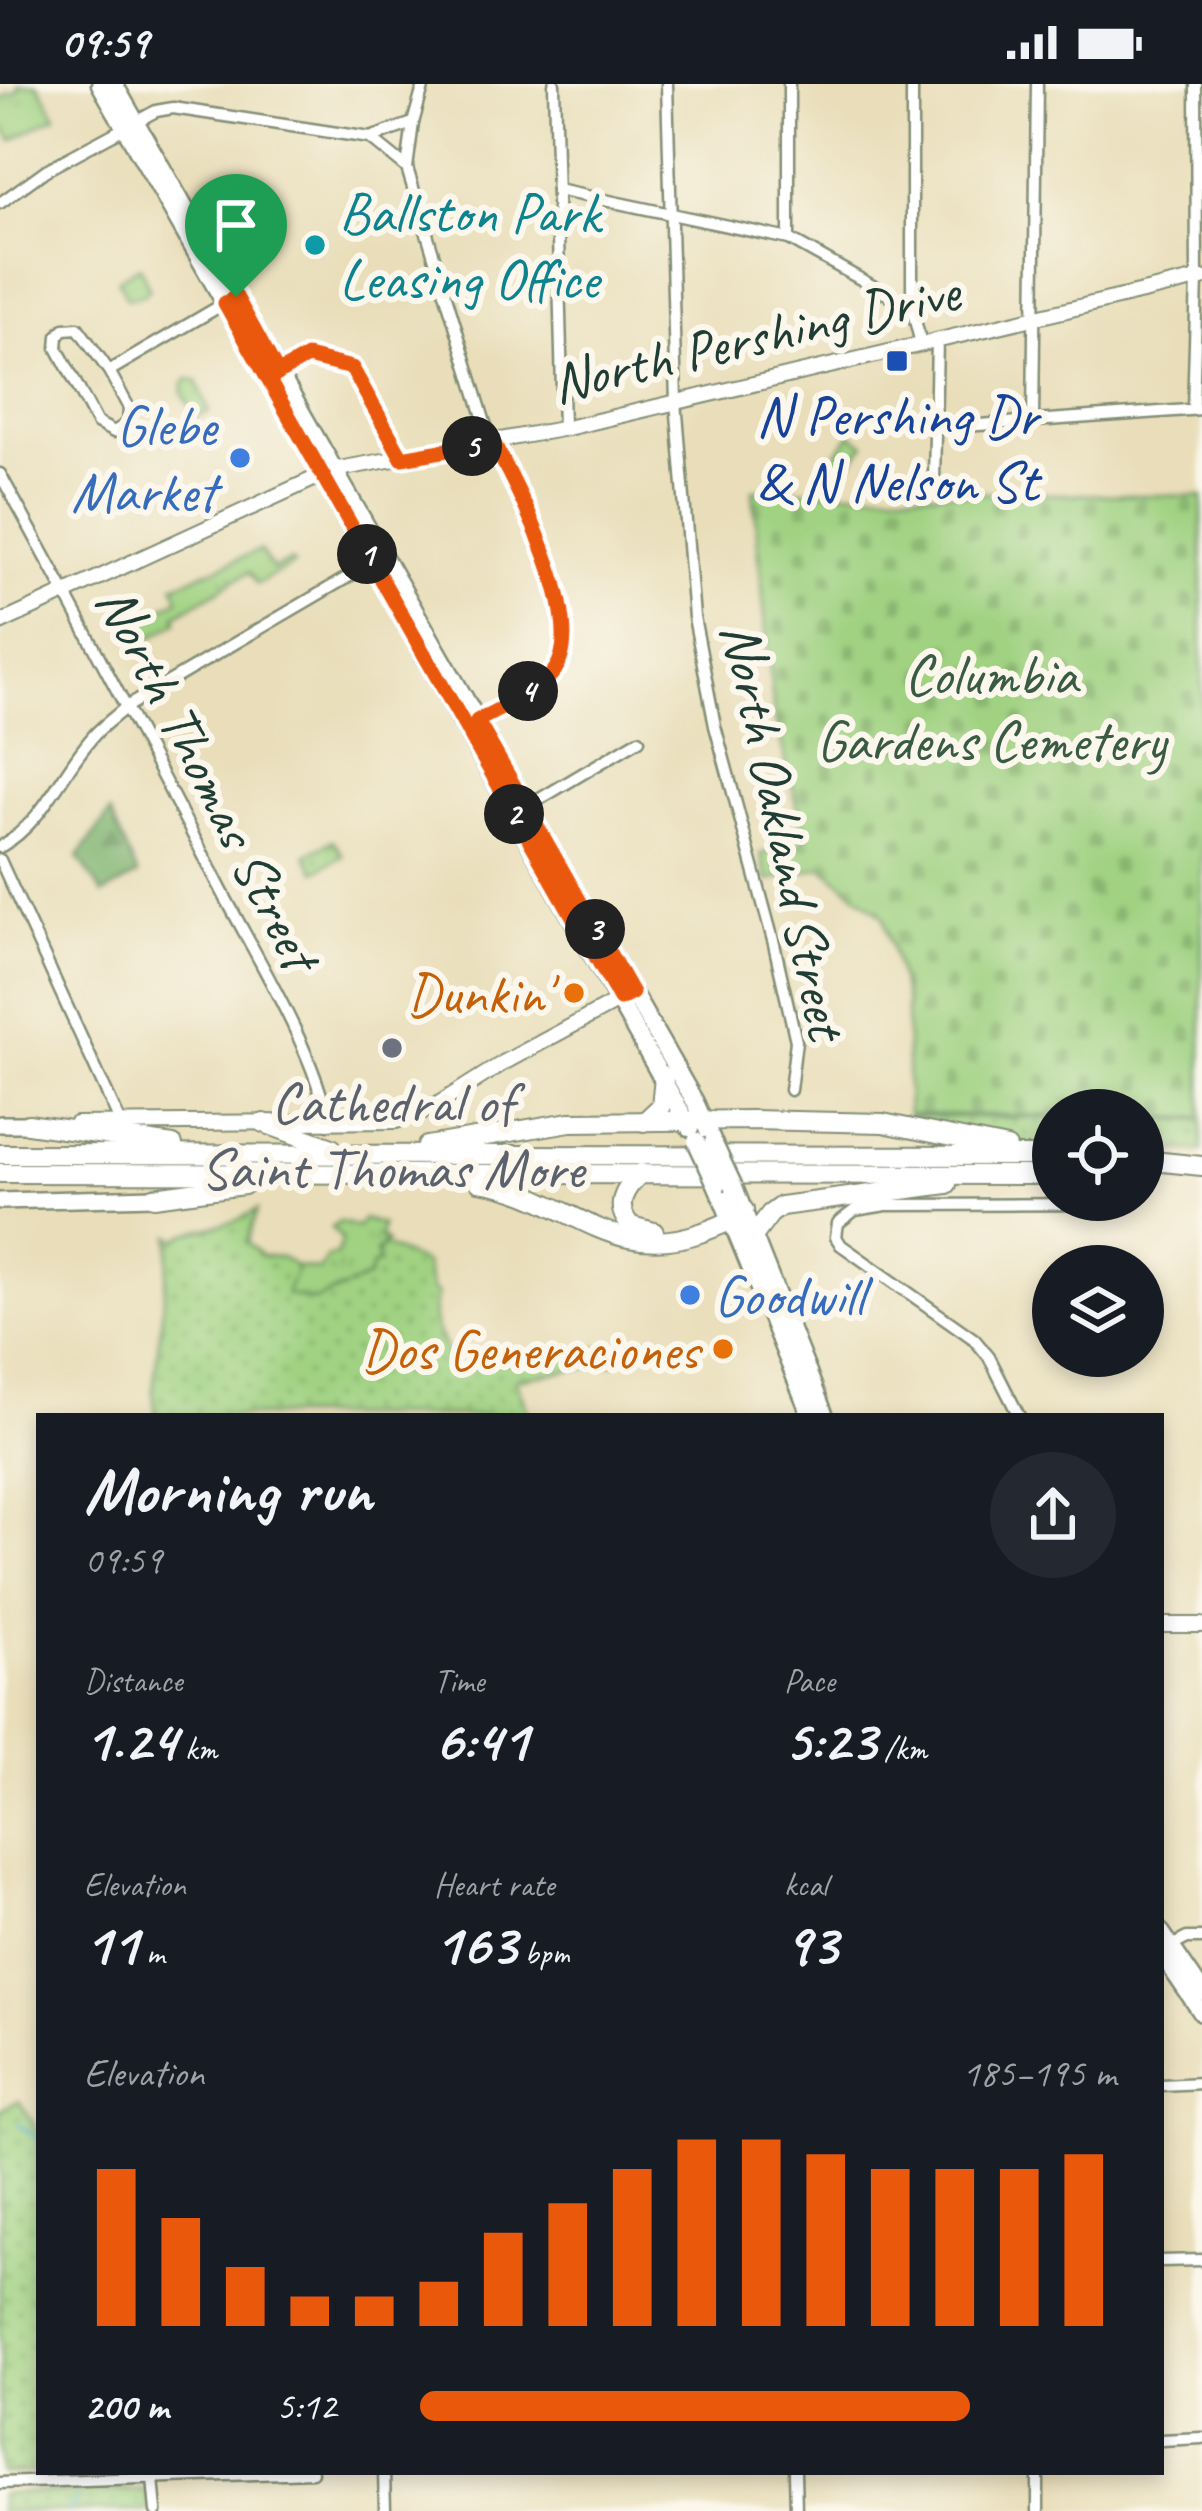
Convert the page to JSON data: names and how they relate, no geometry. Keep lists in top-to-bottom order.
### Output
{
  "streets": {
    "street": ["North Pershing Drive", "North Thomas Street", "North Oakland Street"]
  },
  "crossings": [
    ["North Pershing Drive", "North Thomas Street"],
    ["North Pershing Drive", "North Oakland Street"]
  ],
  "parks": ["Columbia Gardens Cemetery"],
  "places": {
    "other": [
      "Ballston Park Leasing Office",
      "Glebe Market",
      "Dunkin'",
      "Cathedral of Saint Thomas More",
      "Goodwill",
      "Dos Generaciones"
    ],
    "transit": ["N Pershing Dr & N Nelson St"]
  },
  "page": {
    "status": "09:59",
    "pins": [
      "5",
      "1",
      "4",
      "2",
      "3"
    ],
    "heading": ["Morning run", "09:59"],
    "stats": [
      ["Distance", "1.24 km"],
      ["Time", "6:41"],
      ["Pace", "5:23 /km"],
      ["Elevation", "11 m"],
      ["Heart rate", "163 bpm"],
      ["kcal", "93"]
    ],
    "chart": ["Elevation", "185–195 m"],
    "list": [
      {
        "name": "200 m",
        "note": "5:12"
      }
    ]
  }
}
